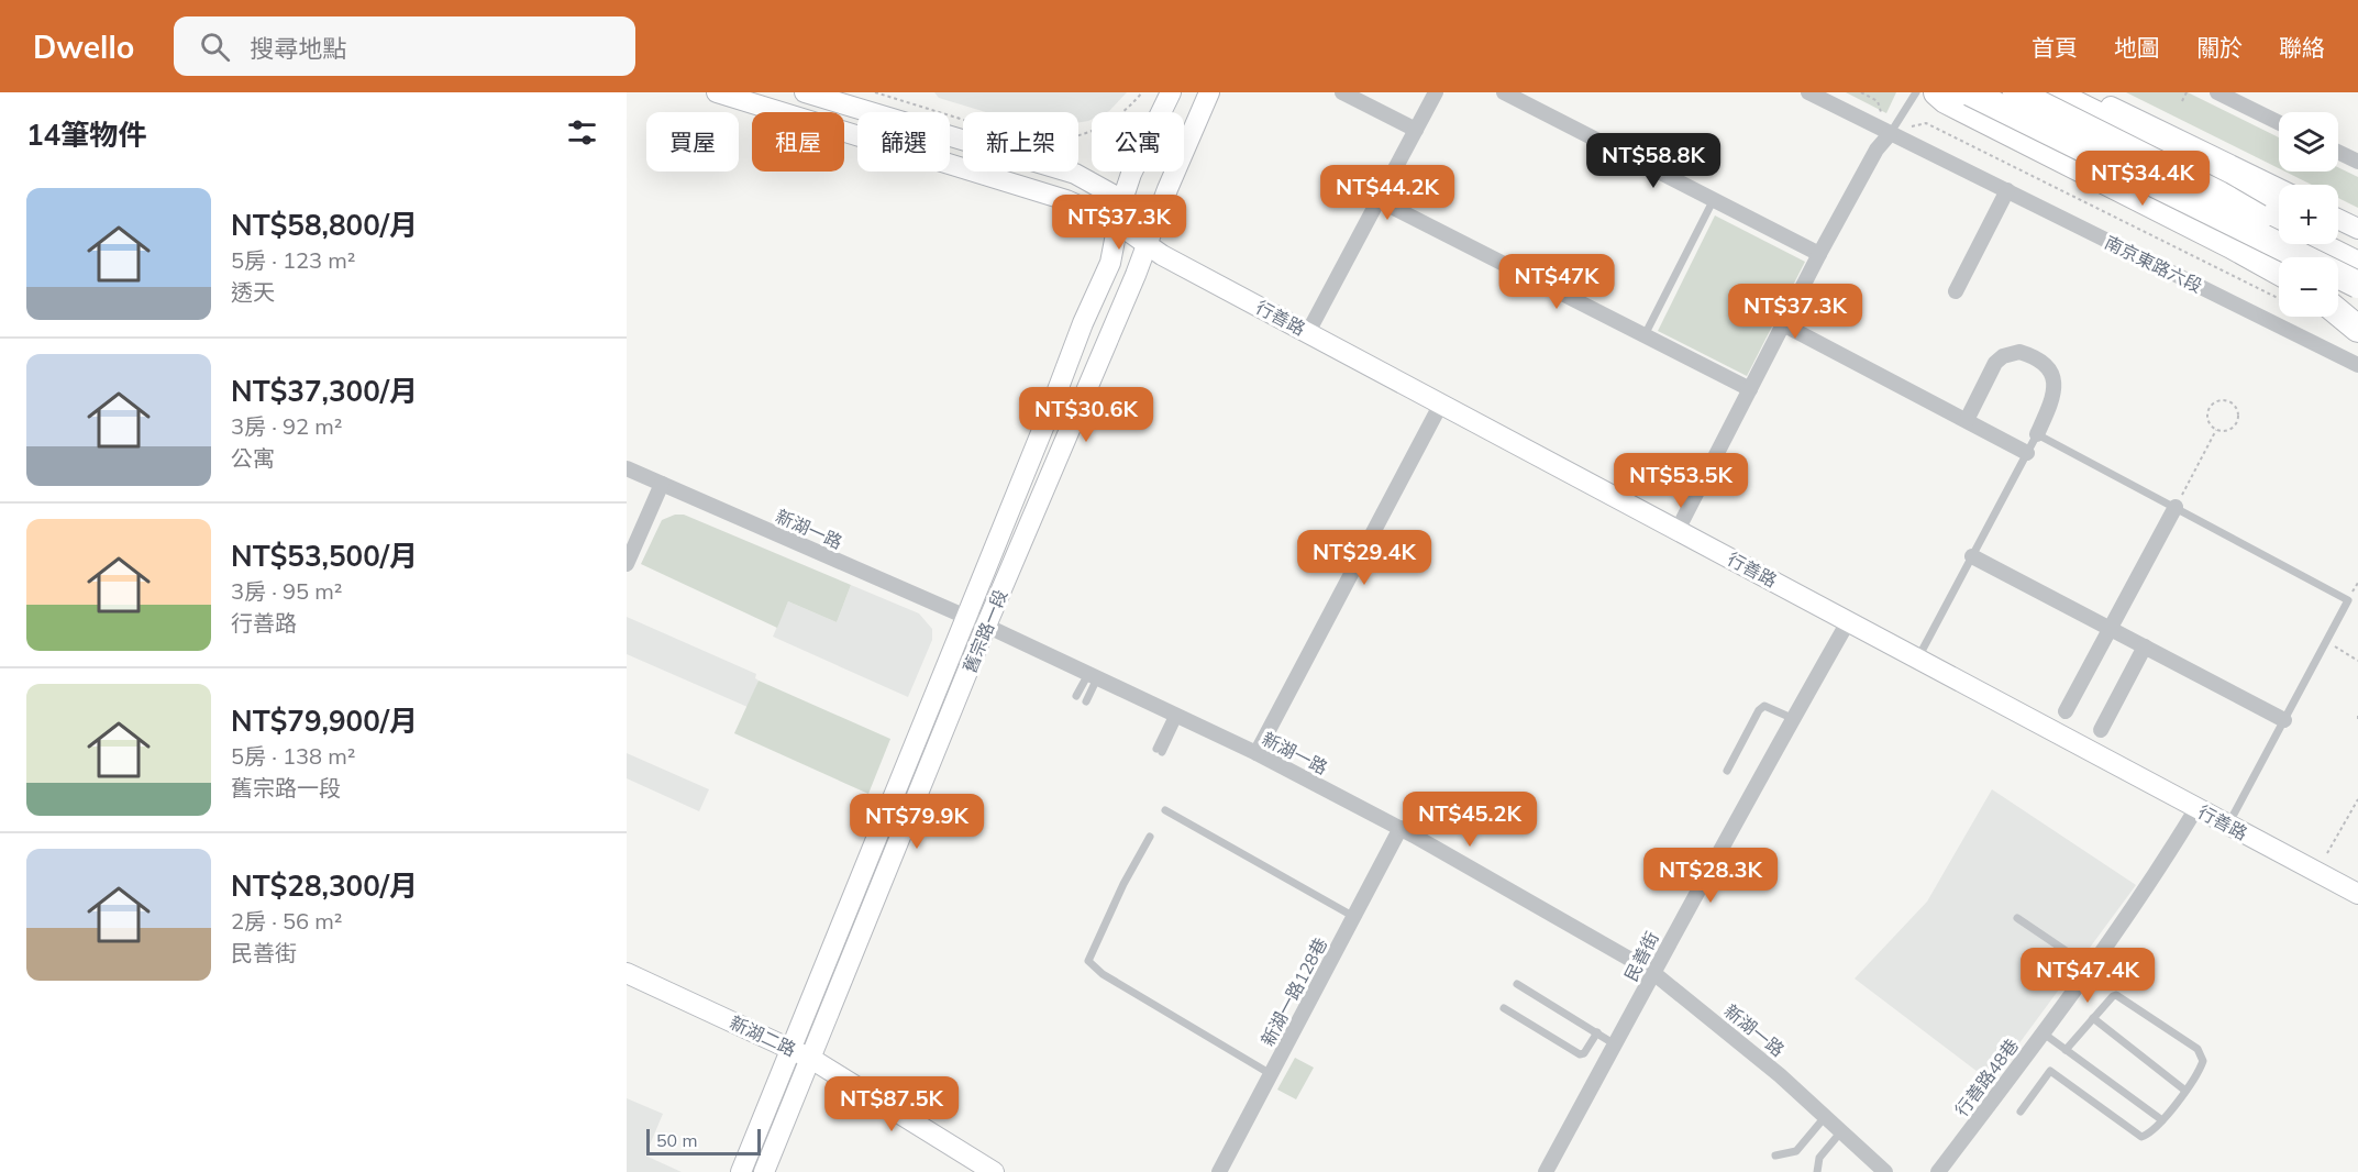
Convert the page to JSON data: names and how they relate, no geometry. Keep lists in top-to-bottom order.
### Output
{
  "streets": {
    "main road": ["行善路", "舊宗路一段", "新湖二路"],
    "street": [
      "南京東路六段",
      "新湖一路",
      "民善街",
      "新湖一路128巷",
      "行善路48巷"
    ]
  },
  "crossings": [
    ["行善路", "舊宗路一段"],
    ["行善路", "民善街"],
    ["行善路", "行善路48巷"],
    ["新湖一路", "舊宗路一段"],
    ["新湖一路", "民善街"],
    ["新湖一路", "新湖一路128巷"],
    ["舊宗路一段", "新湖二路"]
  ],
  "scale_bar": "50 m",
  "page": {
    "header": "Dwello",
    "search": "搜尋地點",
    "nav": [
      "首頁",
      "地圖",
      "關於",
      "聯絡"
    ],
    "heading": "14筆物件",
    "map_buttons": ["+", "−"],
    "chip": [
      "買屋",
      "租屋",
      "篩選",
      "新上架",
      "公寓"
    ],
    "price": [
      "NT$58.8K",
      "NT$34.4K",
      "NT$44.2K",
      "NT$37.3K",
      "NT$47K",
      "NT$37.3K",
      "NT$30.6K",
      "NT$53.5K",
      "NT$29.4K",
      "NT$45.2K",
      "NT$79.9K",
      "NT$28.3K",
      "NT$47.4K",
      "NT$87.5K"
    ],
    "list": [
      {
        "name": "NT$58,800/月",
        "note": "5房 · 123 m² · 透天"
      },
      {
        "name": "NT$37,300/月",
        "note": "3房 · 92 m² · 公寓"
      },
      {
        "name": "NT$53,500/月",
        "note": "3房 · 95 m² · 行善路"
      },
      {
        "name": "NT$79,900/月",
        "note": "5房 · 138 m² · 舊宗路一段"
      },
      {
        "name": "NT$28,300/月",
        "note": "2房 · 56 m² · 民善街"
      }
    ],
    "scale": "50 m"
  }
}
